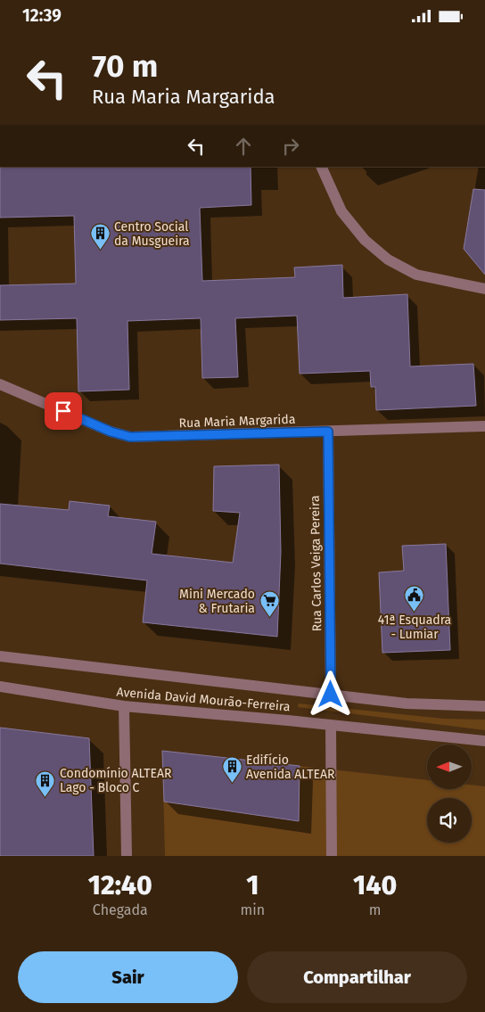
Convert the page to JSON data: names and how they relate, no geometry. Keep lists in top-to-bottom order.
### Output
{
  "streets": {
    "street": ["Rua Maria Margarida", "Rua Carlos Veiga Pereira", "Avenida David Mourão-Ferreira"]
  },
  "crossings": [
    ["Rua Maria Margarida", "Rua Carlos Veiga Pereira"],
    ["Rua Carlos Veiga Pereira", "Avenida David Mourão-Ferreira"]
  ],
  "places": {
    "building": ["Centro Social da Musgueira", "Edifício Avenida ALTEAR", "Condomínio ALTEAR Lago - Bloco C"],
    "public building": ["41ª Esquadra - Lumiar"],
    "supermarket": ["Mini Mercado & Frutaria"]
  },
  "north": "left",
  "page": {
    "status": "12:39",
    "turn": ["70 m", "Rua Maria Margarida"],
    "eta": [
      "12:40",
      "Chegada",
      "1",
      "min",
      "140",
      "m"
    ],
    "buttons": ["Sair", "Compartilhar"]
  }
}
